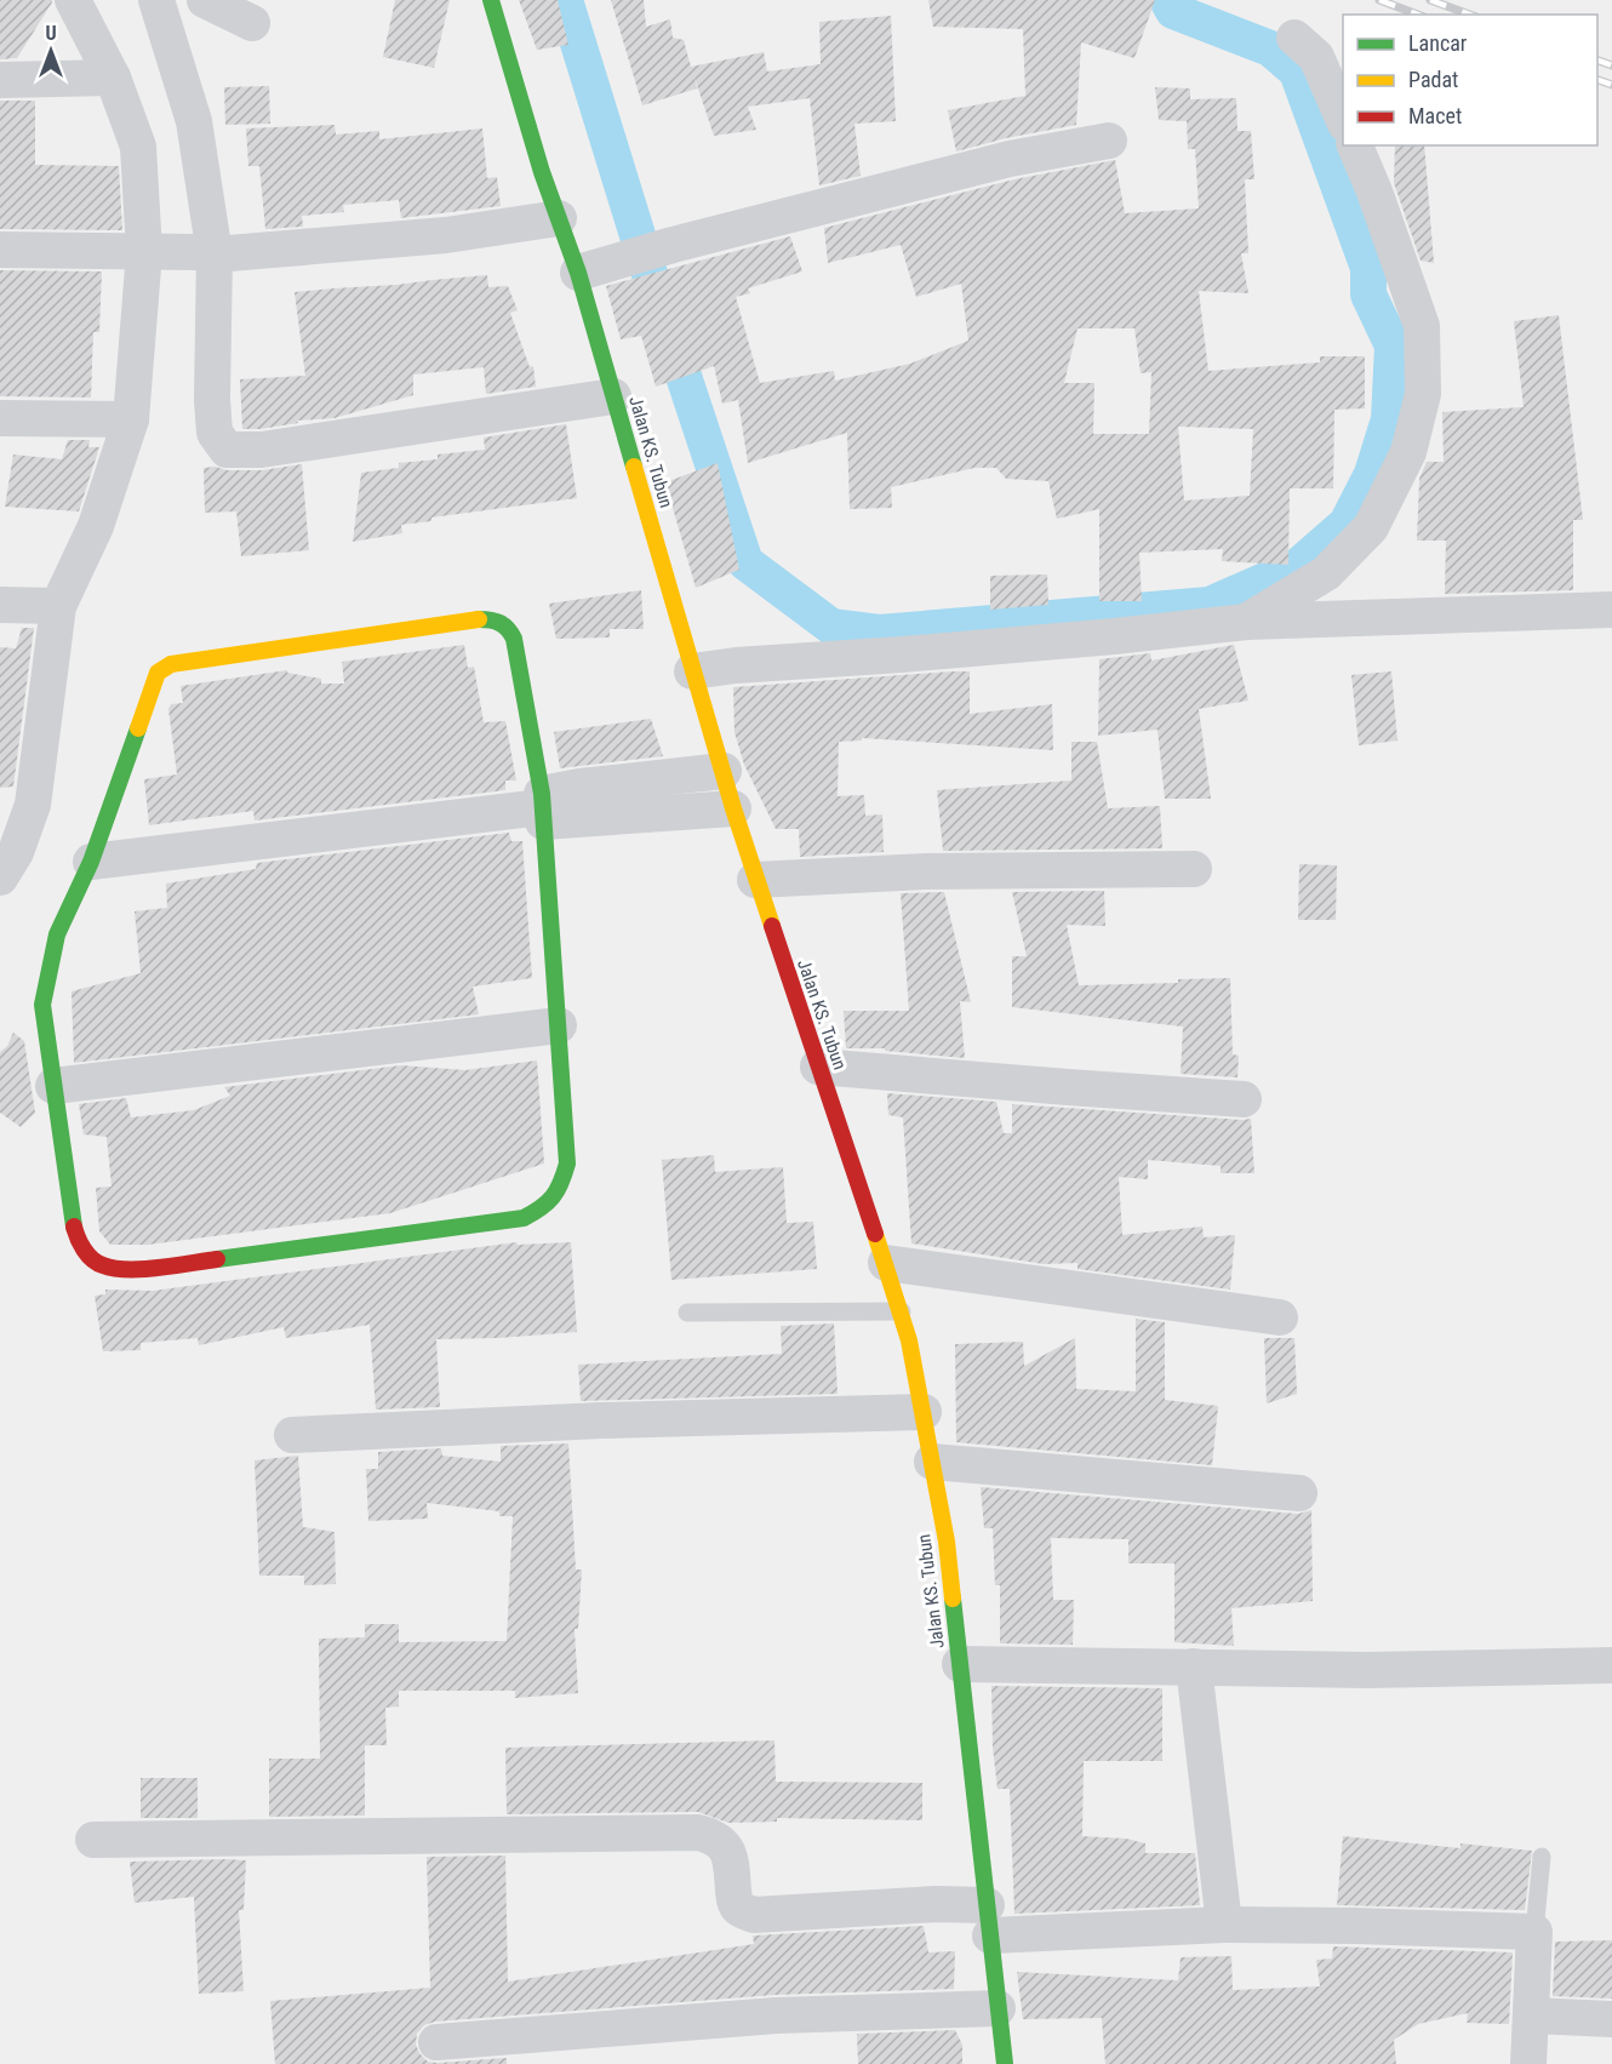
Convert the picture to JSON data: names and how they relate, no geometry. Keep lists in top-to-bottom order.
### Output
{
  "streets": {
    "street": ["Jalan KS. Tubun"]
  },
  "legend": ["Lancar", "Padat", "Macet"],
  "north": "top"
}
